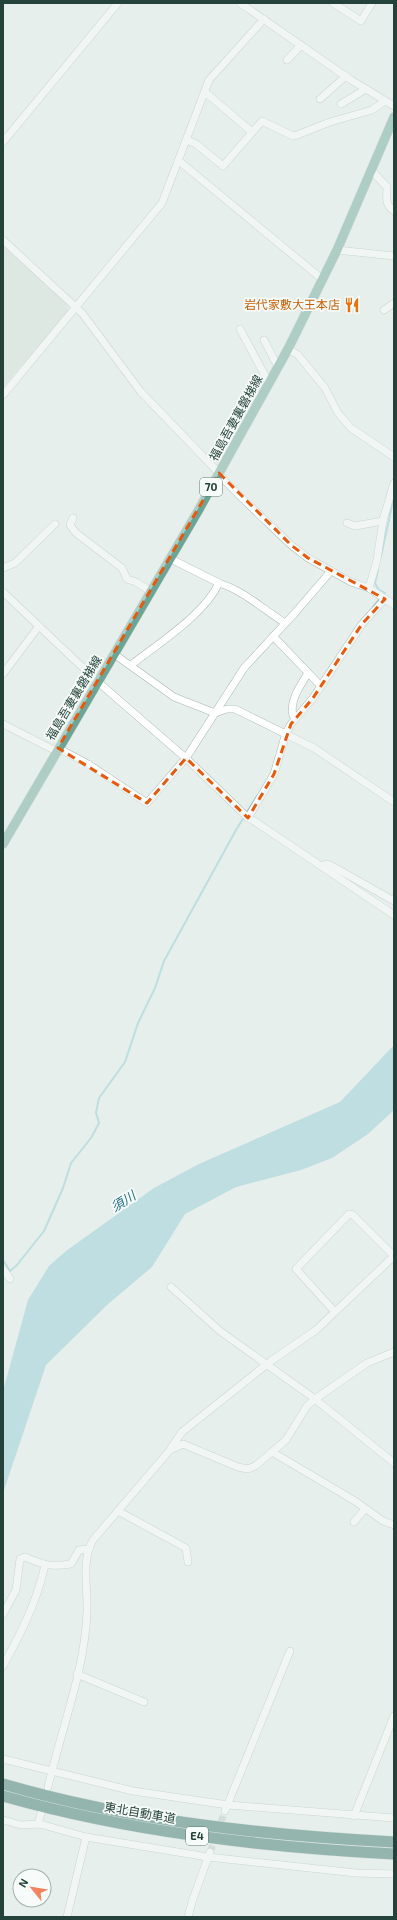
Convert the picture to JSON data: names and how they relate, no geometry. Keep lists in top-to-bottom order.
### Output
{
  "streets": {
    "highway": ["東北自動車道", "E4"],
    "main road": ["福島吾妻裏磐梯線", "70"]
  },
  "water": ["須川"],
  "places": {
    "restaurant": ["岩代家敷大王本店"]
  },
  "north": "top left"
}
